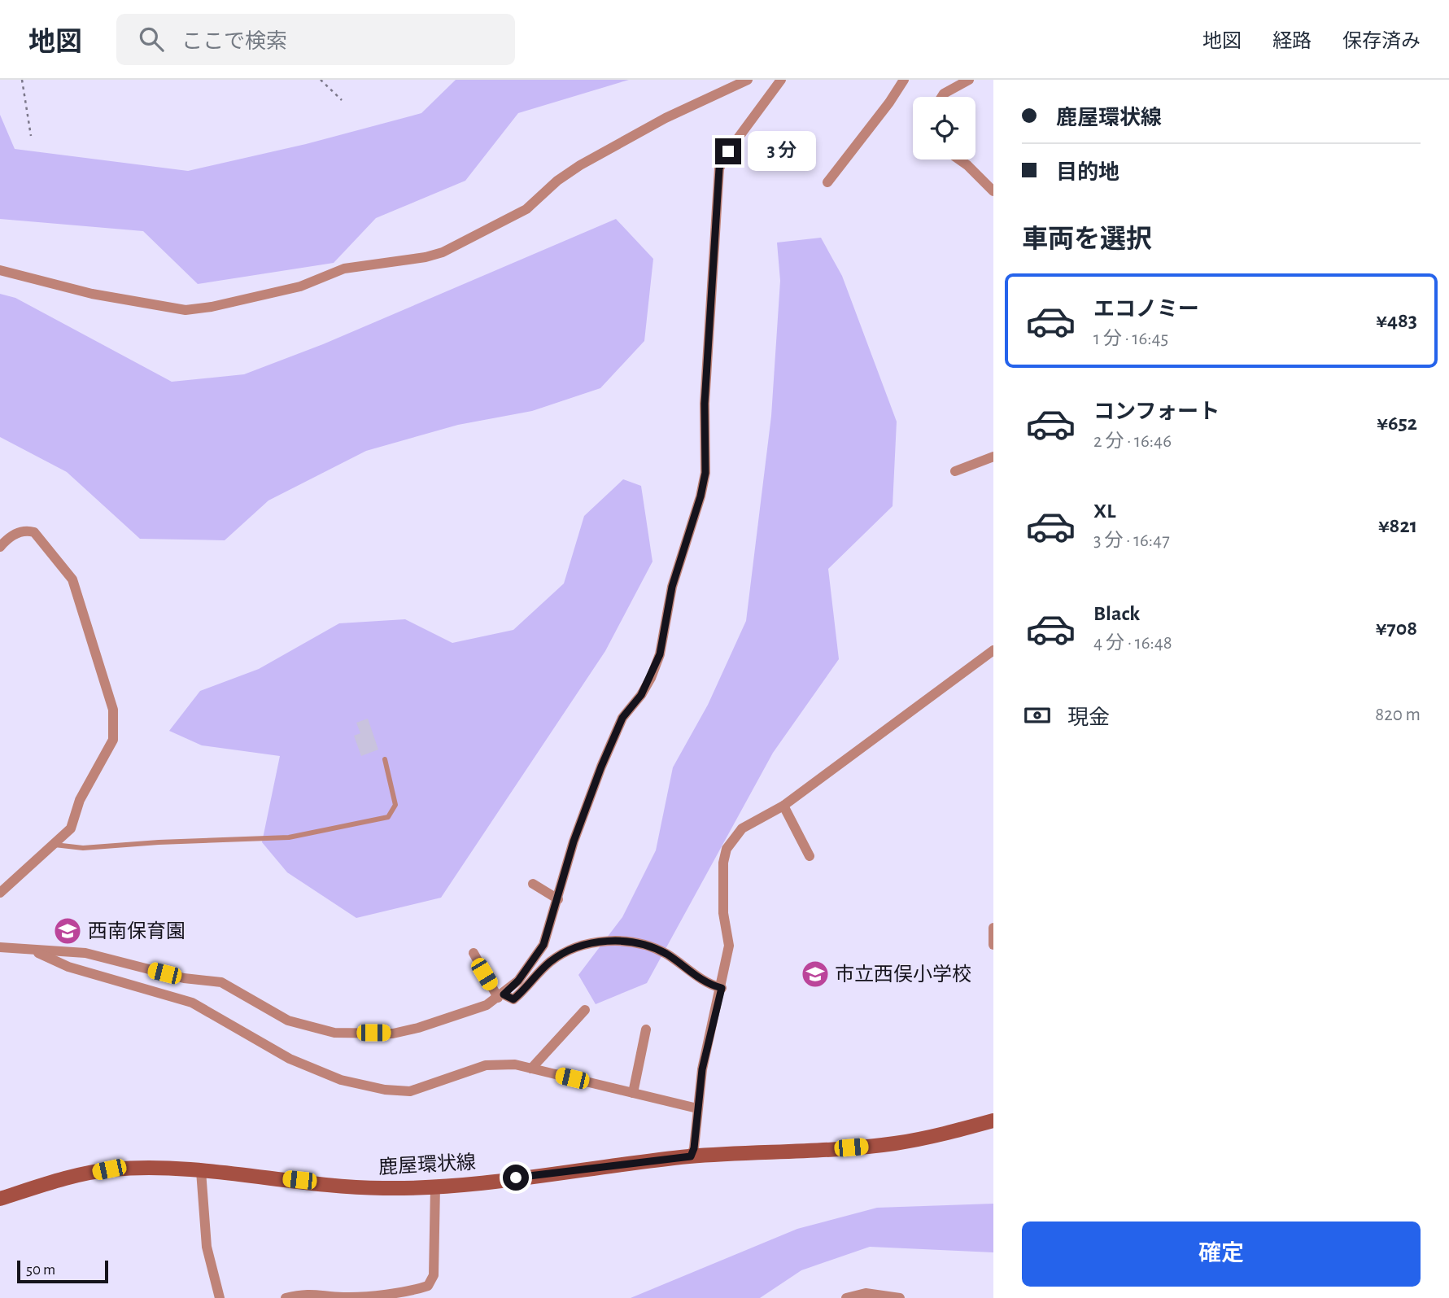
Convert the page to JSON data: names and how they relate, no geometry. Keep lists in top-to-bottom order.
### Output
{
  "streets": {
    "main road": ["鹿屋環状線"]
  },
  "places": {
    "school or university": ["西南保育園", "市立西俣小学校"]
  },
  "scale_bar": "50 m",
  "page": {
    "header": "地図",
    "search": "ここで検索",
    "nav": ["地図", "経路", "保存済み"],
    "banner": ["鹿屋環状線", "目的地"],
    "bubble": "3 分",
    "heading": "車両を選択",
    "list": [
      {
        "name": "エコノミー",
        "note": "1 分 · 16:45",
        "value": "¥483"
      },
      {
        "name": "コンフォート",
        "note": "2 分 · 16:46",
        "value": "¥652"
      },
      {
        "name": "XL",
        "note": "3 分 · 16:47",
        "value": "¥821"
      },
      {
        "name": "Black",
        "note": "4 分 · 16:48",
        "value": "¥708"
      }
    ],
    "pay": ["現金", "820 m"],
    "buttons": "確定",
    "scale": "50 m"
  }
}
